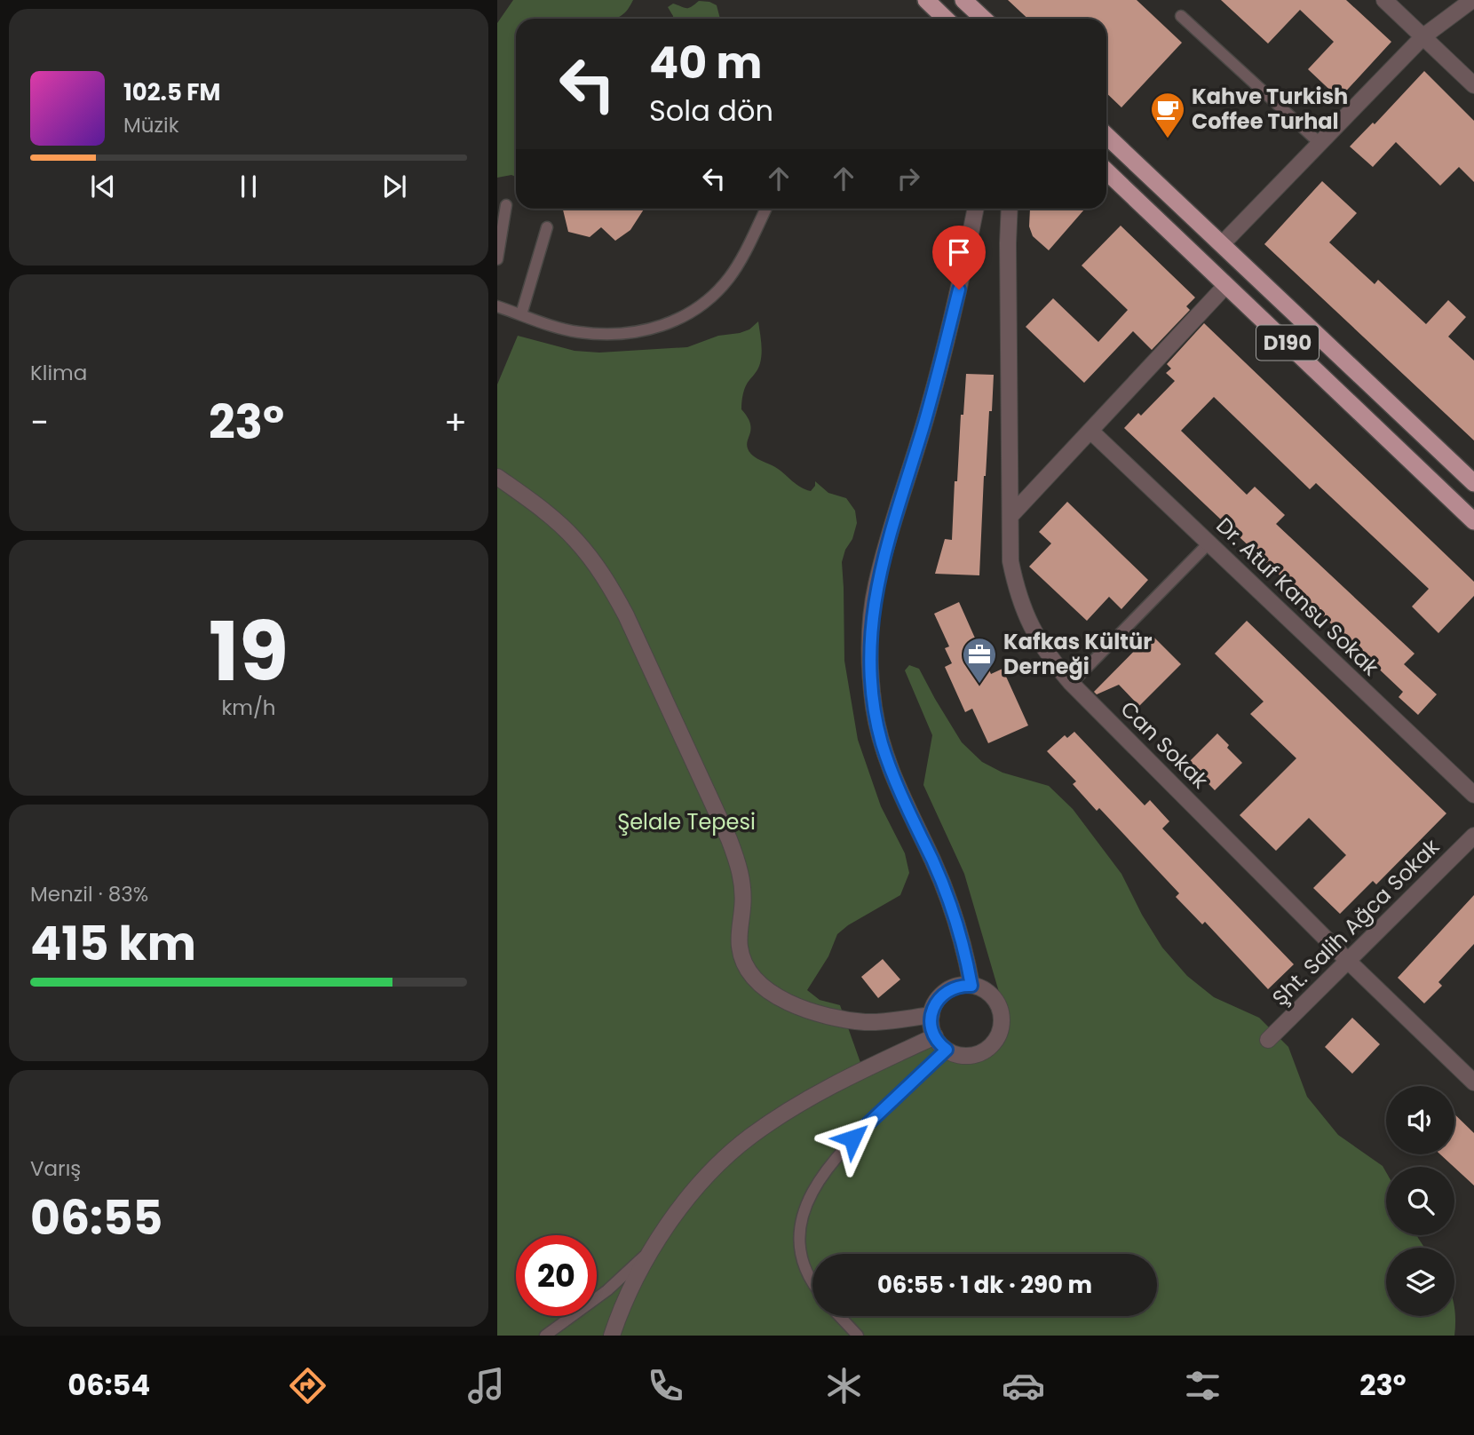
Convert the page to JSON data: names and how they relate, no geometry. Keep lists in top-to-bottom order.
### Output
{
  "streets": {
    "highway": ["D190"],
    "street": ["Dr. Atuf Kansu Sokak", "Can Sokak", "Şht. Salih Ağca Sokak"]
  },
  "crossings": [
    ["Can Sokak", "Şht. Salih Ağca Sokak"]
  ],
  "parks": ["Şelale Tepesi"],
  "places": {
    "cafe": ["Kahve Turkish Coffee Turhal"],
    "office": ["Kafkas Kültür Derneği"]
  },
  "page": {
    "turn": ["40 m", "Sola dön"],
    "song": ["102.5 FM", "Müzik"],
    "tile": [
      "Klima",
      ["19", "km/h"],
      ["Menzil · 83%", "415 km"],
      ["Varış", "06:55"]
    ],
    "heat": ["−", "23°", "+"],
    "limit": "20",
    "trip": "06:55 · 1 dk · 290 m",
    "tabs": ["06:54", "23°"]
  }
}
